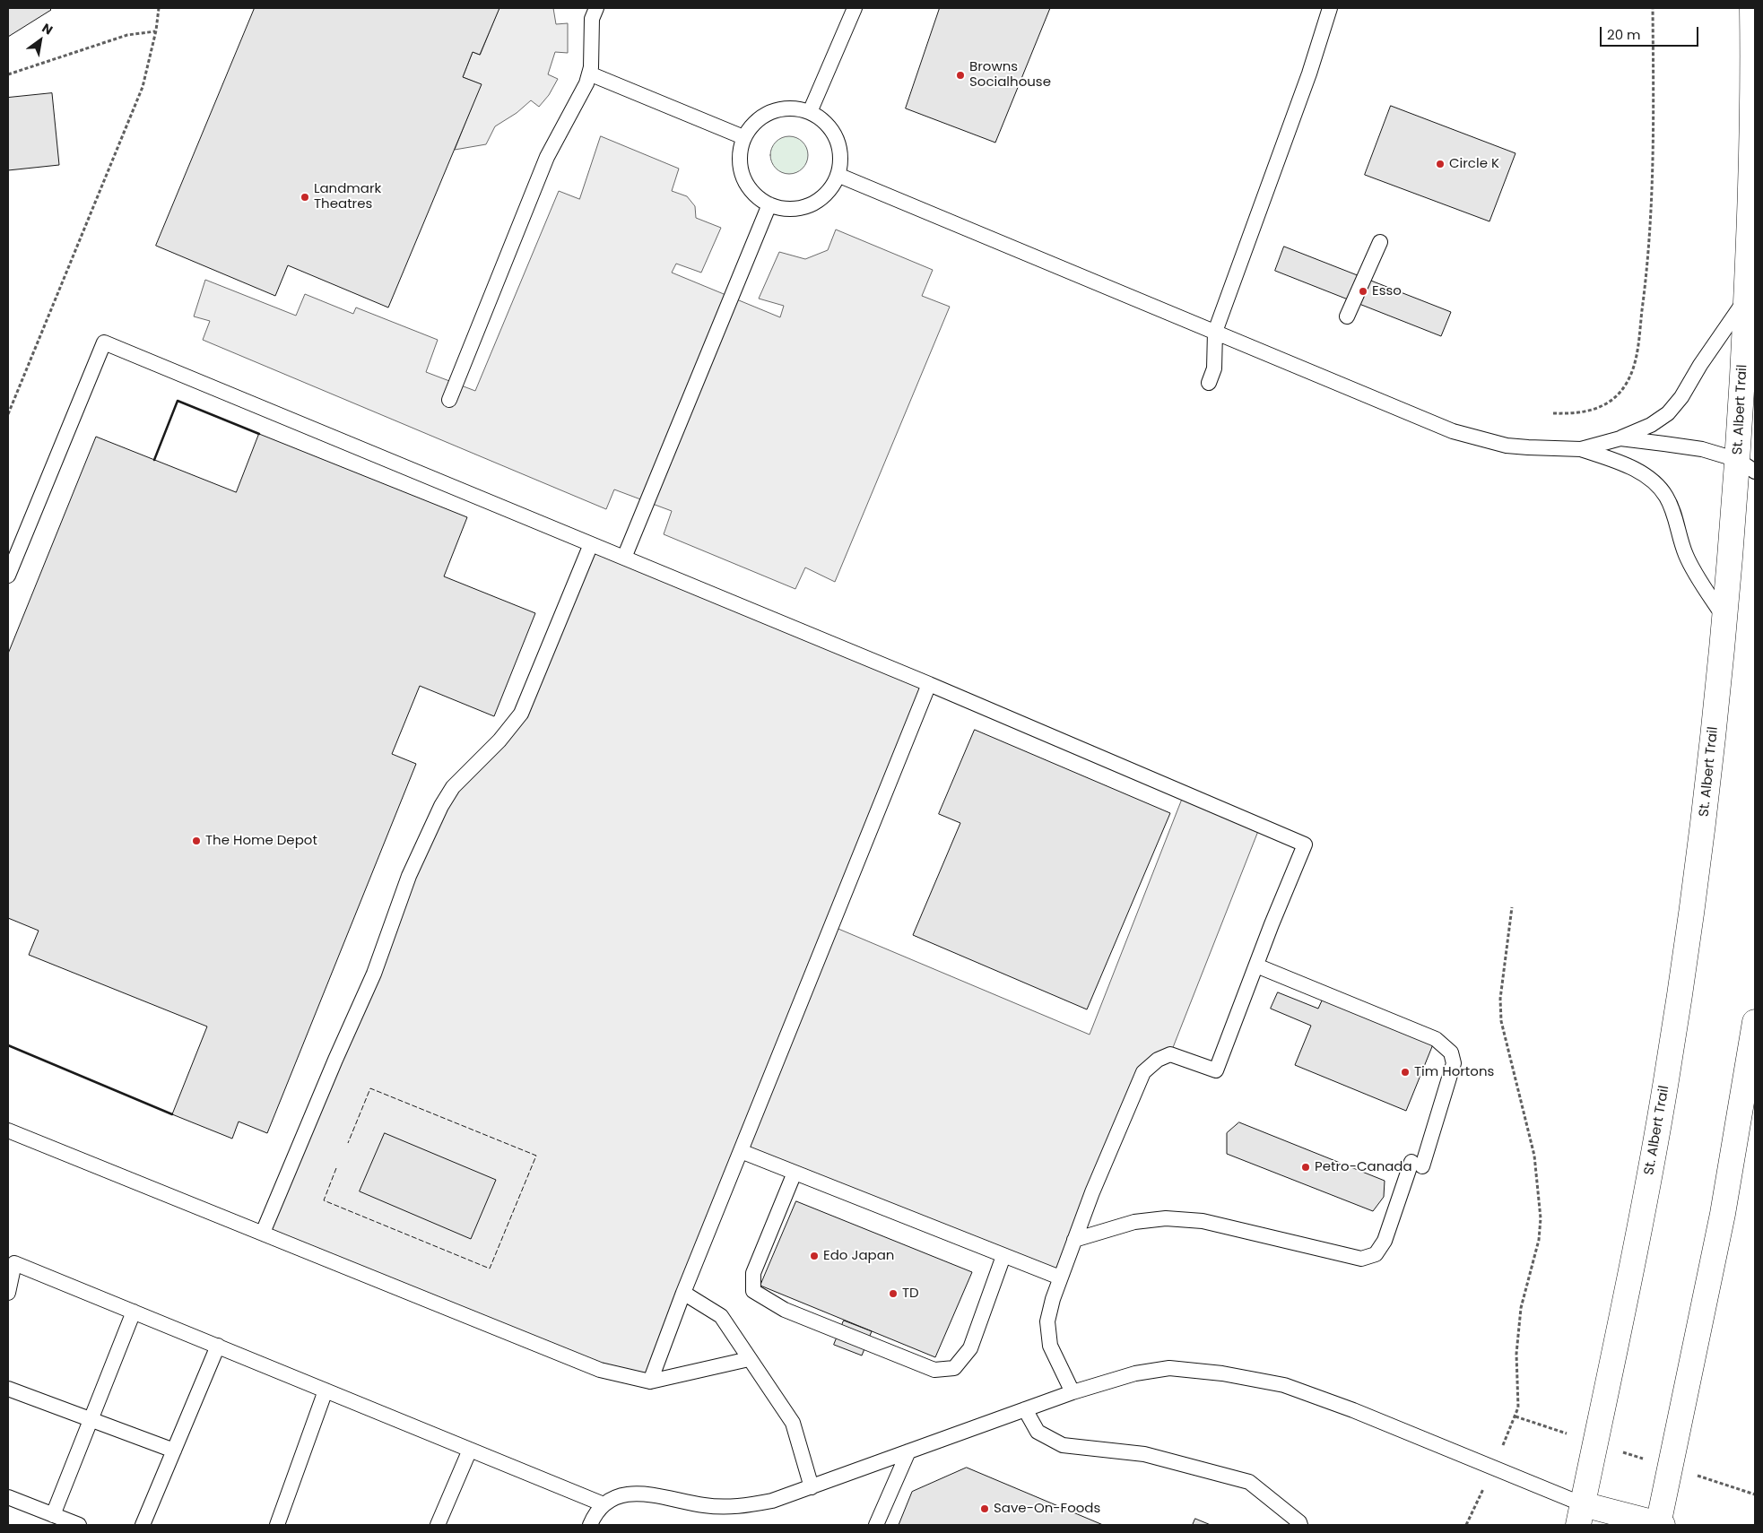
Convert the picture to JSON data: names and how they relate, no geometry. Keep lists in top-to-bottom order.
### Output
{
  "streets": {
    "main road": ["St. Albert Trail"]
  },
  "places": [
    "Browns Socialhouse",
    "Circle K",
    "Landmark Theatres",
    "Esso",
    "The Home Depot",
    "Tim Hortons",
    "Petro-Canada",
    "Edo Japan",
    "TD",
    "Save-On-Foods"
  ],
  "scale_bar": "20 m",
  "north": "top right"
}
